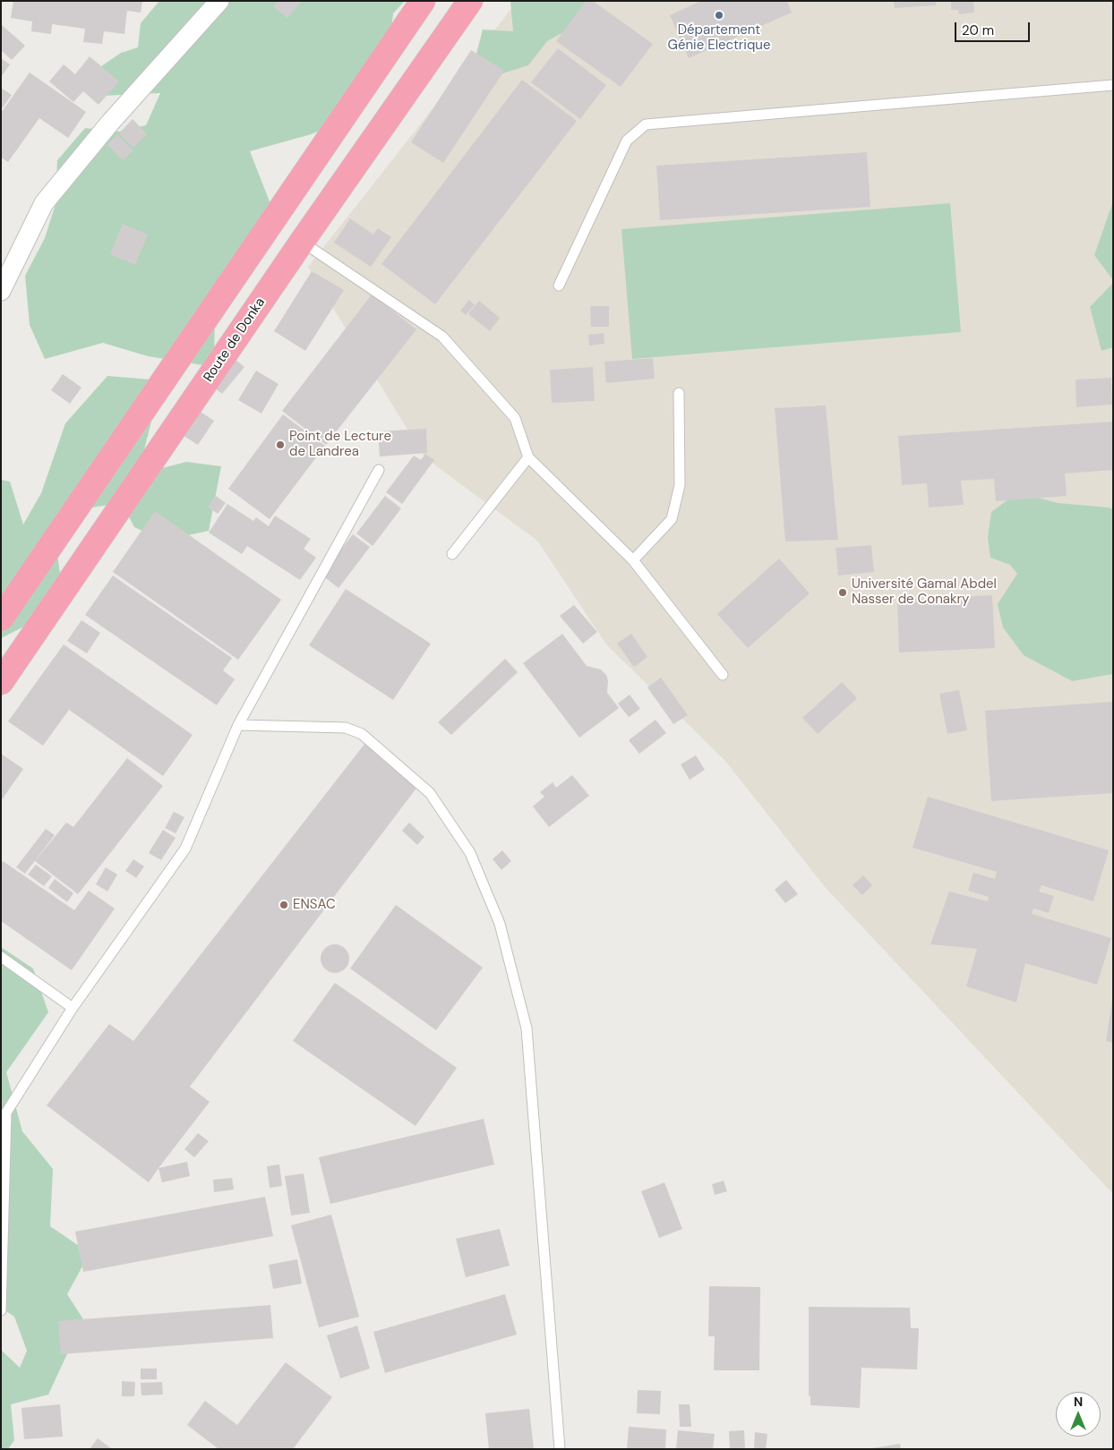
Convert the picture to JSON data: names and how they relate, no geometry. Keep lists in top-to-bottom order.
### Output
{
  "streets": {
    "main road": ["Route de Donka"]
  },
  "places": [
    "Département Génie Electrique",
    "Point de Lecture de Landrea",
    "Université Gamal Abdel Nasser de Conakry",
    "ENSAC"
  ],
  "scale_bar": "20 m",
  "north": "top"
}
